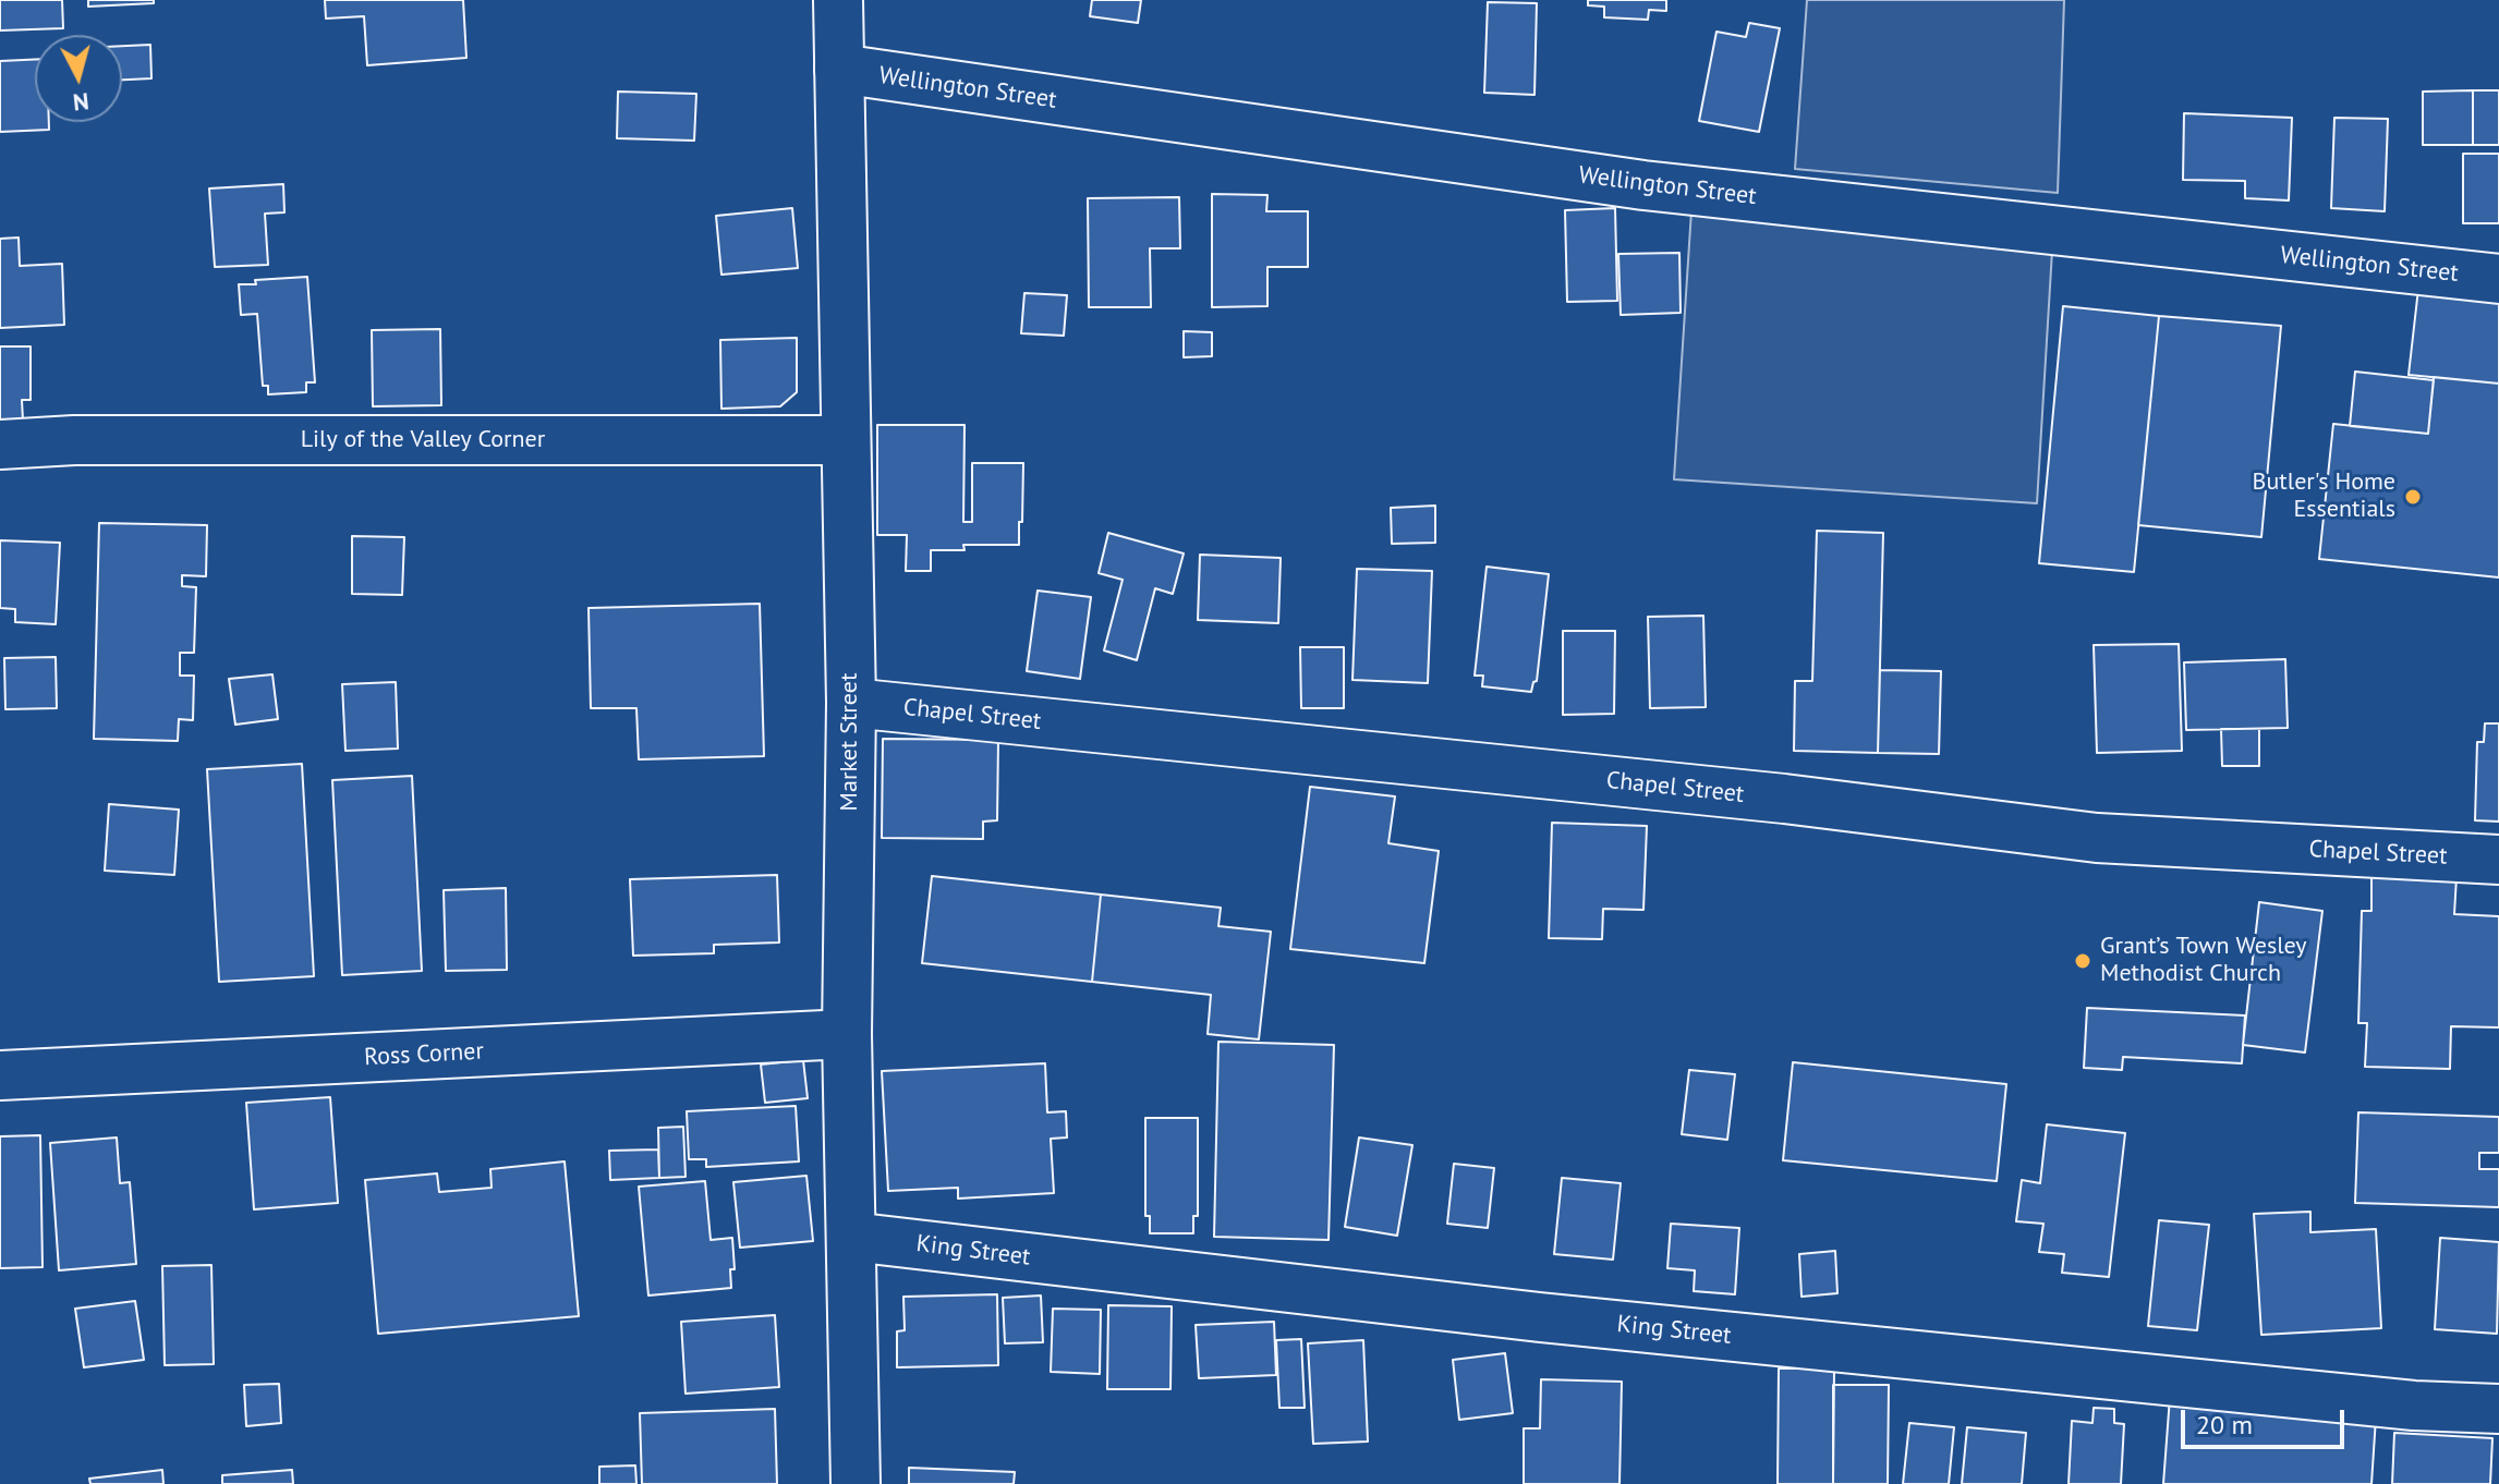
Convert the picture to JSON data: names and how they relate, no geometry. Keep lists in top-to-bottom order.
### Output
{
  "streets": {
    "street": [
      "Wellington Street",
      "Lily of the Valley Corner",
      "Chapel Street",
      "Market Street",
      "Ross Corner",
      "King Street"
    ]
  },
  "crossings": [
    ["Wellington Street", "Market Street"],
    ["Lily of the Valley Corner", "Market Street"],
    ["Chapel Street", "Market Street"],
    ["Market Street", "Ross Corner"],
    ["Market Street", "King Street"]
  ],
  "places": ["Butler's Home Essentials", "Grant’s Town Wesley Methodist Church"],
  "scale_bar": "20 m",
  "north": "bottom"
}
